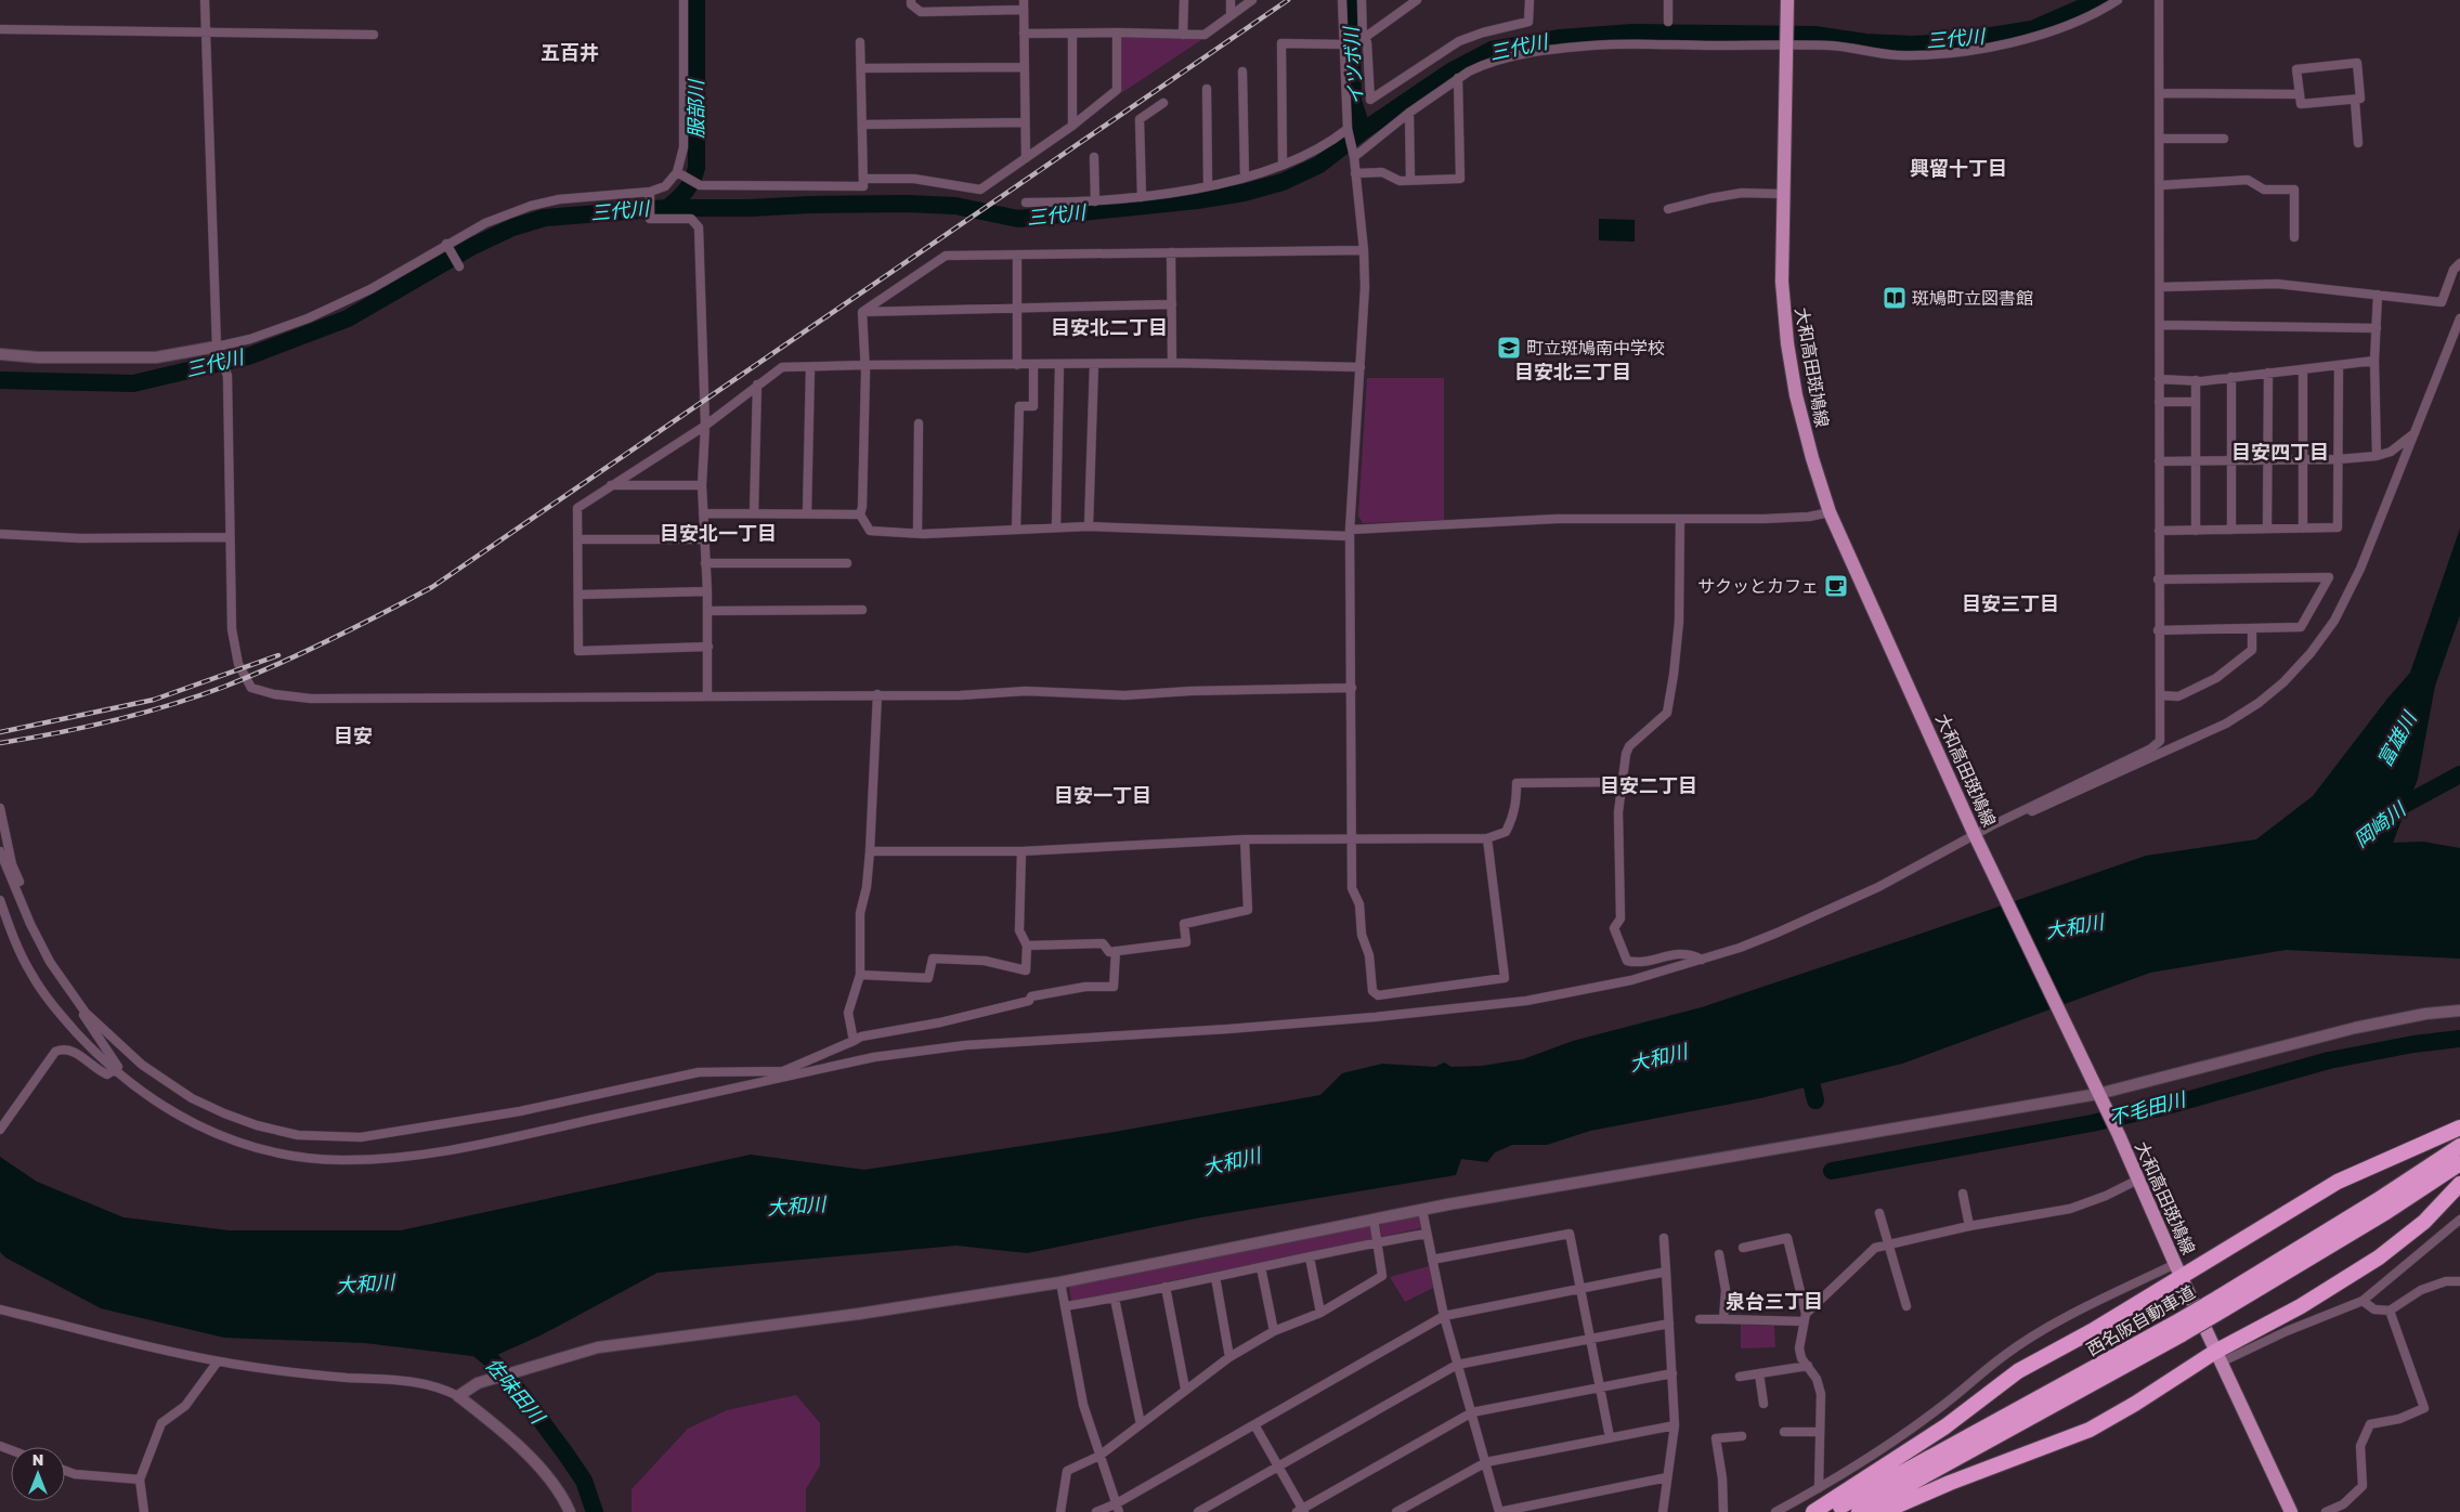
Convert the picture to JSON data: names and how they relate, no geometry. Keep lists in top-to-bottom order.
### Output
{
  "streets": {
    "highway": ["西名阪自動車道"],
    "main road": ["大和高田斑鳩線"]
  },
  "districts": [
    "五百井",
    "興留十丁目",
    "目安北二丁目",
    "目安北三丁目",
    "目安四丁目",
    "目安北一丁目",
    "目安三丁目",
    "目安",
    "目安二丁目",
    "目安一丁目",
    "泉台三丁目"
  ],
  "water": [
    "三代川",
    "イツボ川",
    "服部川",
    "富雄川",
    "岡崎川",
    "大和川",
    "不毛田川",
    "佐味田川"
  ],
  "places": {
    "library": ["斑鳩町立図書館"],
    "school or university": ["町立斑鳩南中学校"],
    "cafe": ["サクッとカフェ"]
  },
  "north": "top"
}
